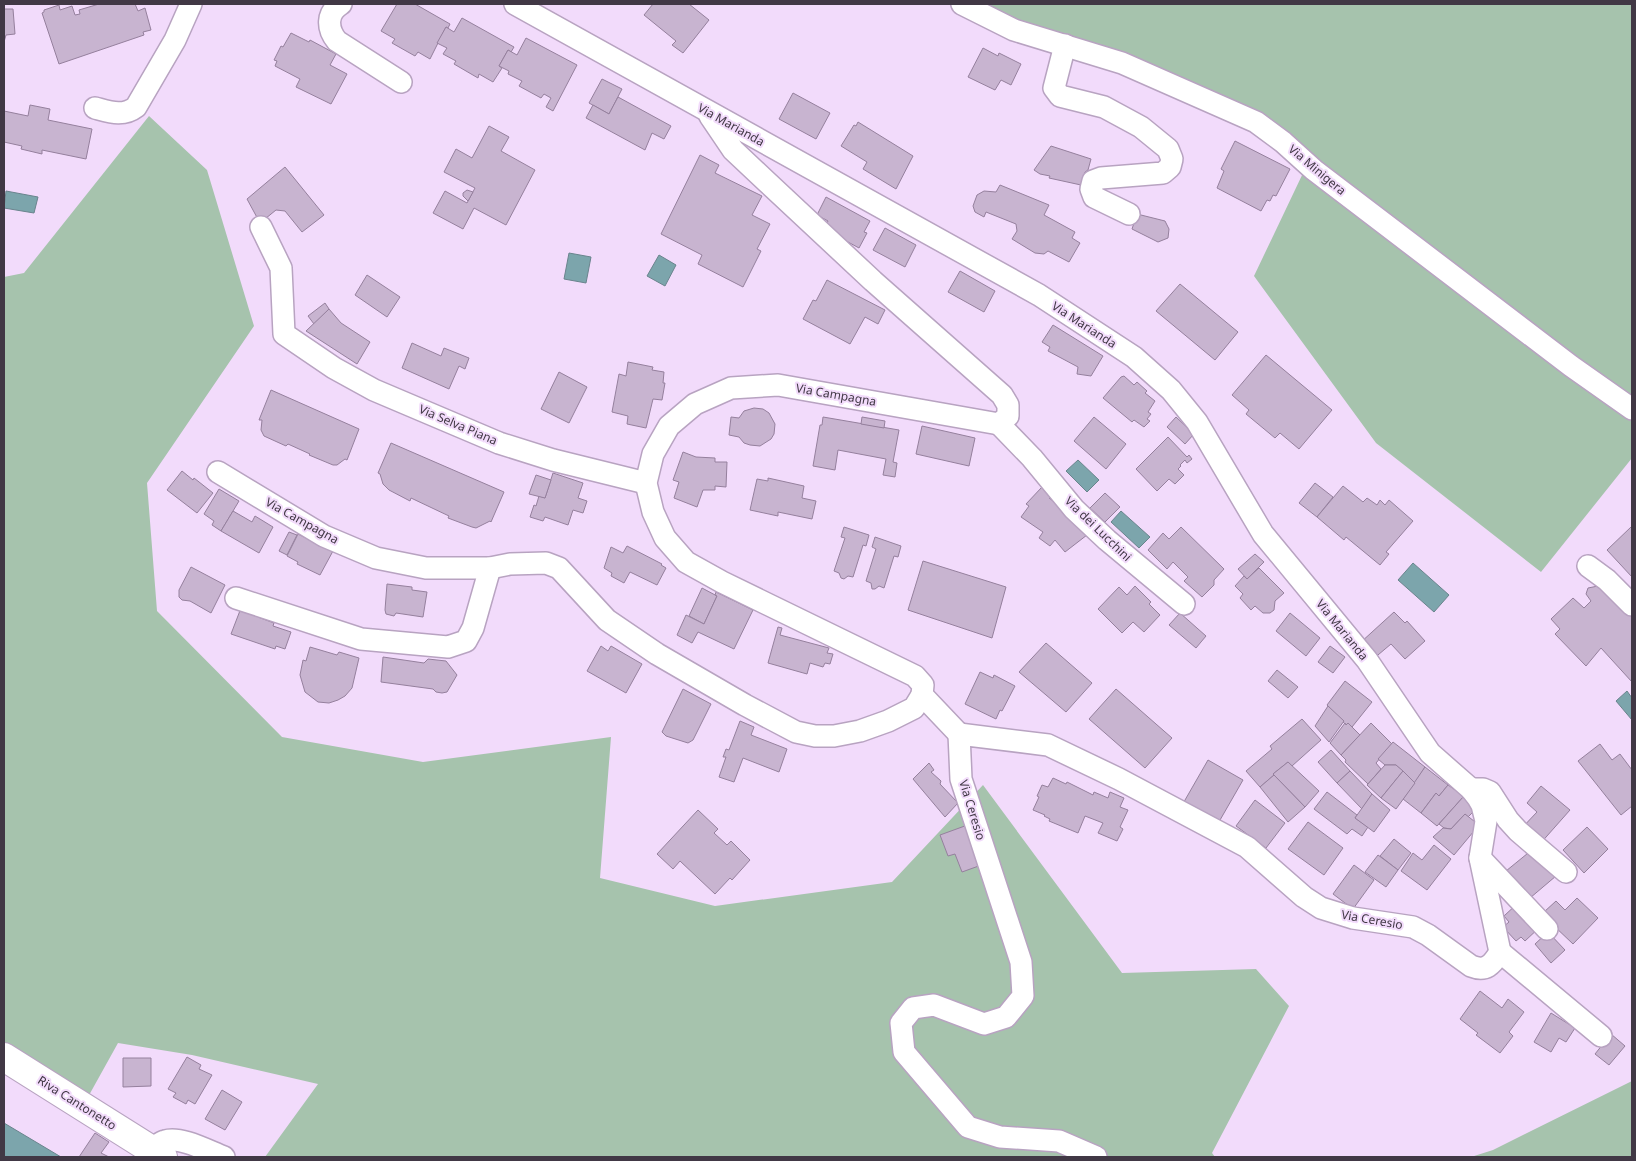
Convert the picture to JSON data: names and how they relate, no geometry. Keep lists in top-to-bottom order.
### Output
{
  "streets": {
    "main road": ["Riva Cantonetto"],
    "street": [
      "Via Marianda",
      "Via Minigera",
      "Via Campagna",
      "Via Selva Piana",
      "Via dei Lucchini",
      "Via Ceresio"
    ]
  },
  "crossings": [
    ["Via Campagna", "Via Selva Piana"],
    ["Via Campagna", "Via dei Lucchini"],
    ["Via Campagna", "Via Ceresio"]
  ]
}
